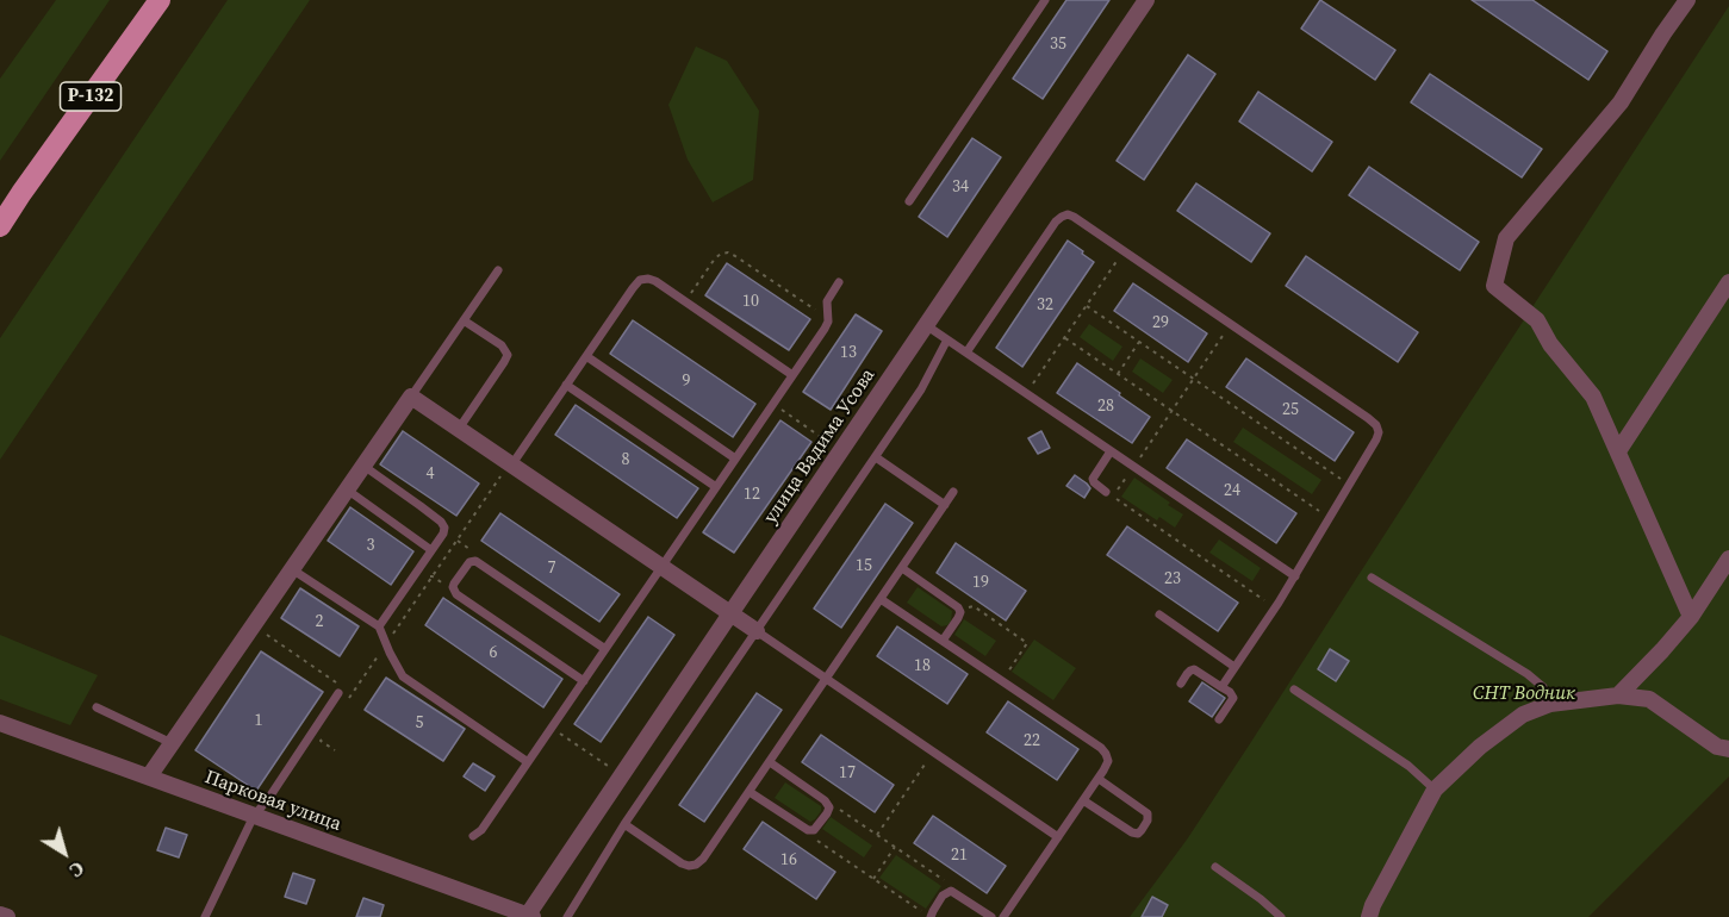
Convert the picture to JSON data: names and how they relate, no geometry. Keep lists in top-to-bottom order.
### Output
{
  "streets": {
    "main road": ["Р-132"],
    "street": ["улица Вадима Усова", "Парковая улица"]
  },
  "crossings": [
    ["улица Вадима Усова", "Парковая улица"]
  ],
  "parks": ["СНТ Водник"],
  "house_numbers": [
    "35",
    "34",
    "10",
    "32",
    "29",
    "13",
    "9",
    "28",
    "25",
    "8",
    "4",
    "24",
    "12",
    "3",
    "15",
    "7",
    "23",
    "19",
    "2",
    "6",
    "18",
    "1",
    "5",
    "22",
    "17",
    "21",
    "16"
  ],
  "north": "bottom right"
}
